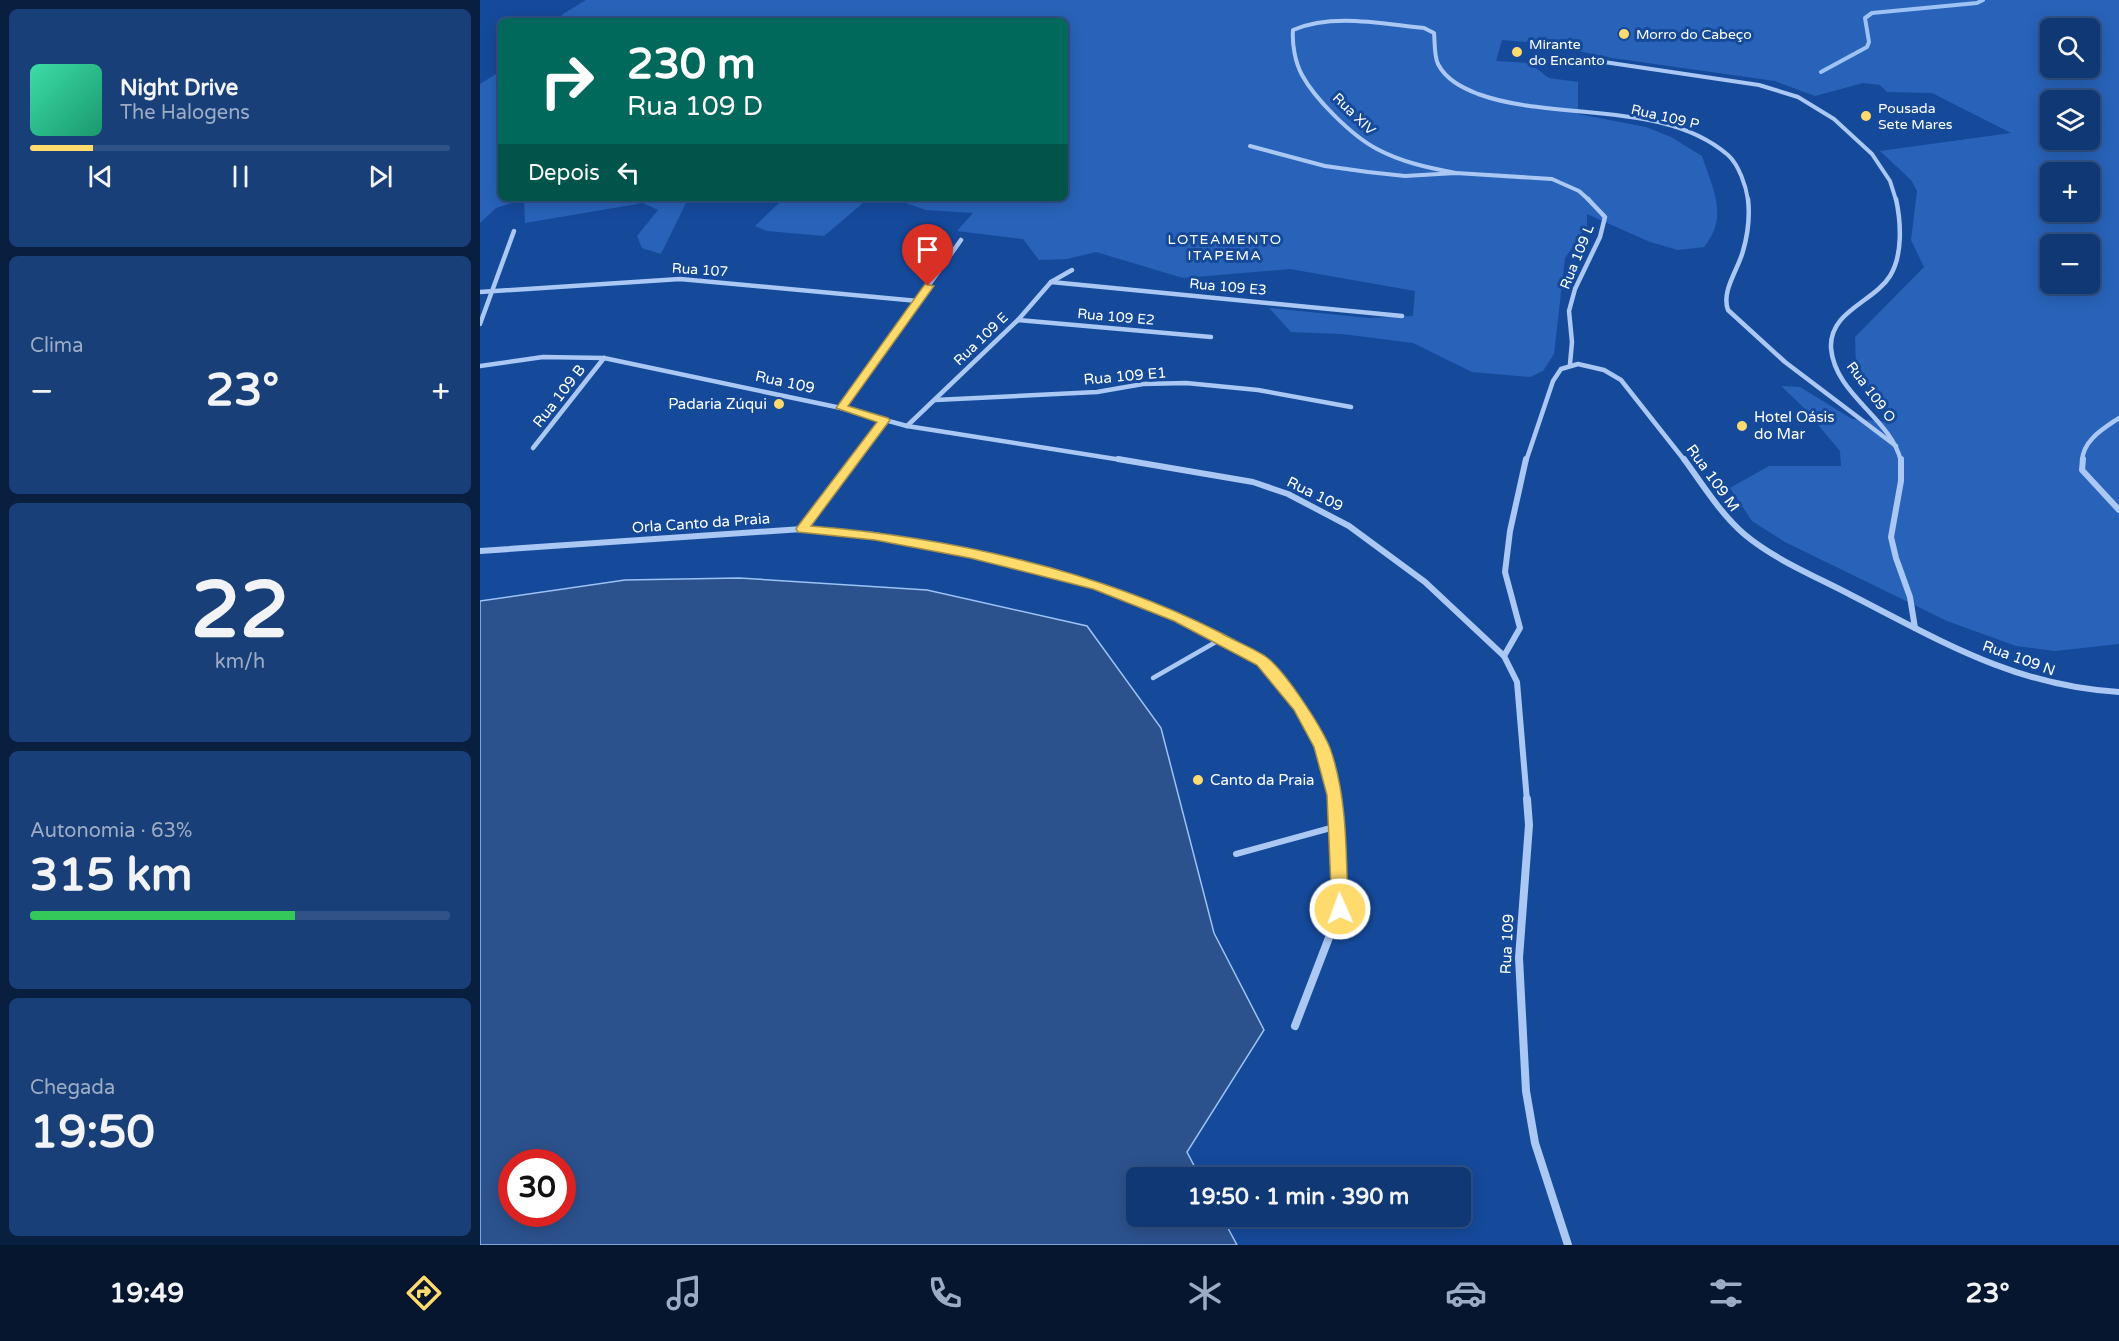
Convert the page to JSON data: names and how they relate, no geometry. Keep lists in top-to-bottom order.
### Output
{
  "streets": {
    "street": [
      "Rua XIV",
      "Rua 109 P",
      "Rua 109 L",
      "Rua 107",
      "Rua 109 E3",
      "Rua 109 E2",
      "Rua 109 E",
      "Rua 109 E1",
      "Rua 109",
      "Rua 109 O",
      "Rua 109 B",
      "Rua 109 M",
      "Orla Canto da Praia",
      "Rua 109 N"
    ]
  },
  "crossings": [
    ["Rua XIV", "Rua 109 P"],
    ["Rua XIV", "Rua 109 L"],
    ["Rua 109 P", "Rua 109 O"],
    ["Rua 109 L", "Rua 109 M"],
    ["Rua 109 E3", "Rua 109 E"],
    ["Rua 109 E2", "Rua 109 E"],
    ["Rua 109 E", "Rua 109 E1"],
    ["Rua 109 E", "Rua 109"],
    ["Rua 109", "Rua 109 B"],
    ["Rua 109 O", "Rua 109 M"],
    ["Rua 109 O", "Rua 109 N"],
    ["Rua 109 M", "Rua 109 N"]
  ],
  "districts": ["LOTEAMENTO ITAPEMA"],
  "places": [
    "Morro do Cabeço",
    "Mirante do Encanto",
    "Pousada Sete Mares",
    "Padaria Zúqui",
    "Hotel Oásis do Mar",
    "Canto da Praia"
  ],
  "page": {
    "map_buttons": ["+", "−"],
    "turn": ["230 m", "Rua 109 D"],
    "song": ["Night Drive", "The Halogens"],
    "then": "Depois",
    "tile": [
      "Clima",
      ["22", "km/h"],
      ["Autonomia · 63%", "315 km"],
      ["Chegada", "19:50"]
    ],
    "heat": ["−", "23°", "+"],
    "limit": "30",
    "trip": "19:50 · 1 min · 390 m",
    "tabs": ["19:49", "23°"]
  }
}
